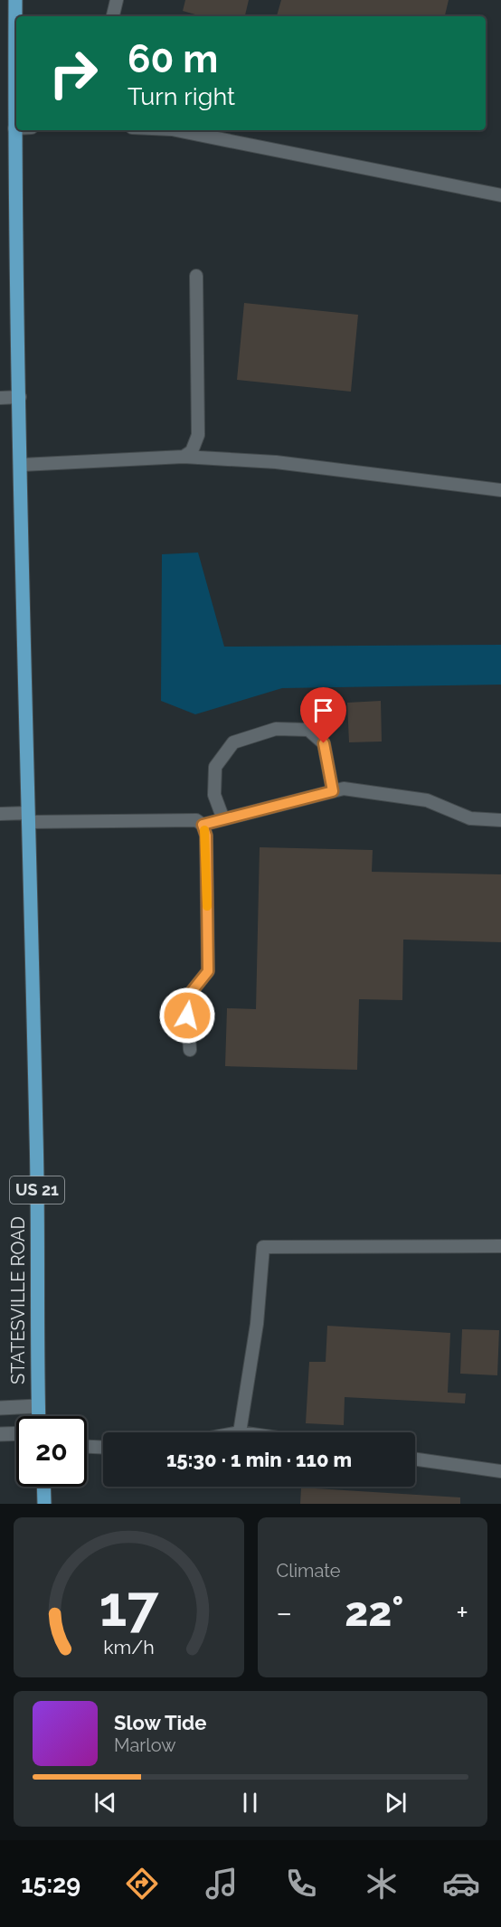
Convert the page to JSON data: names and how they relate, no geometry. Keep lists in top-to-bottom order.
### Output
{
  "streets": {
    "main road": ["US 21", "STATESVILLE ROAD"]
  },
  "page": {
    "turn": ["60 m", "Turn right"],
    "limit": "20",
    "trip": "15:30 · 1 min · 110 m",
    "tile": "Climate",
    "heat": ["−", "22°", "+"],
    "song": ["Slow Tide", "Marlow"],
    "tabs": "15:29",
    "gauge": ["17", "km/h"]
  }
}
